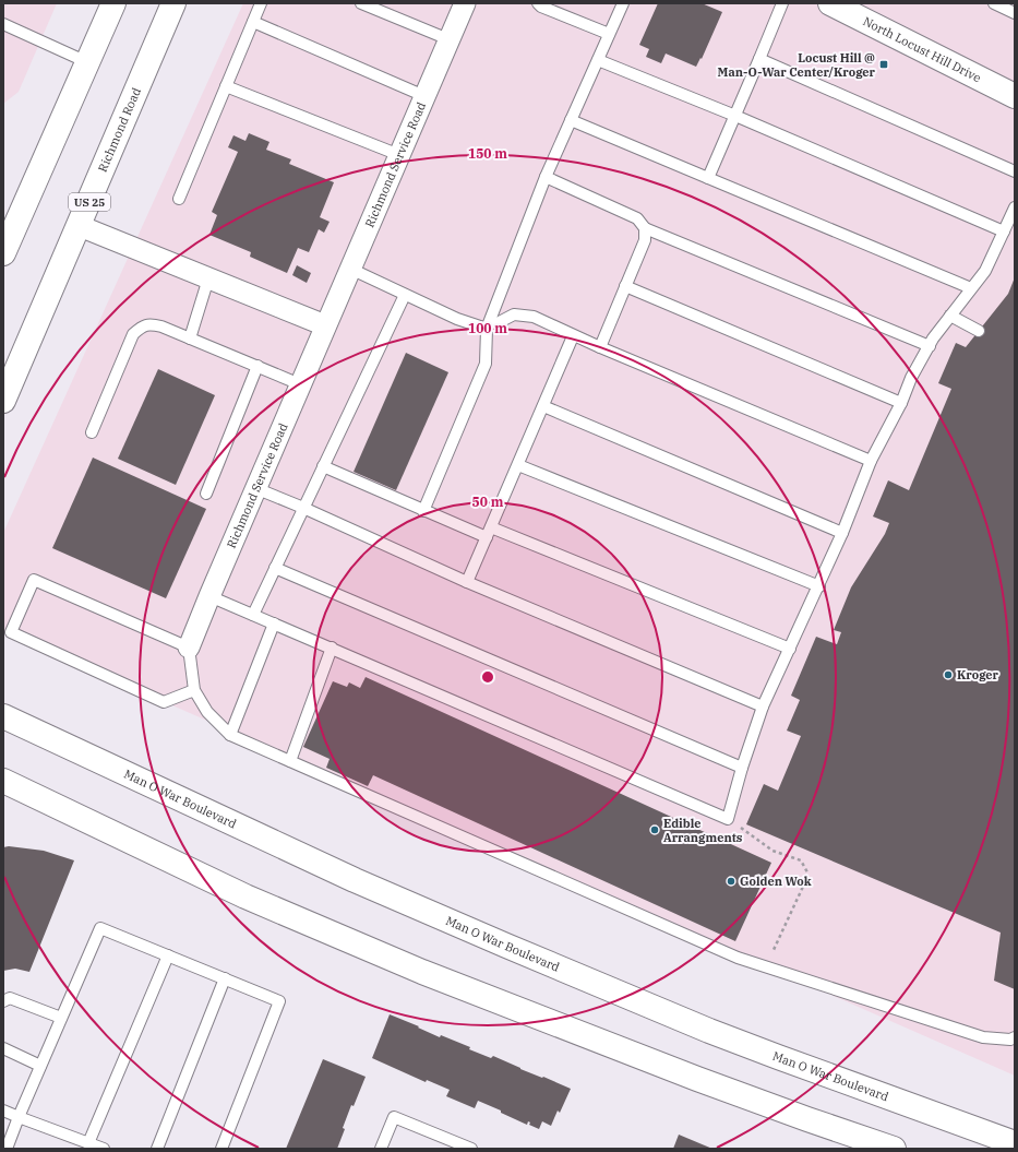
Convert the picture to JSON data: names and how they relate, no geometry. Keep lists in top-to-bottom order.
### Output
{
  "streets": {
    "main road": [
      "North Locust Hill Drive",
      "Richmond Road",
      "US 25",
      "Man O War Boulevard"
    ],
    "street": ["Richmond Service Road"]
  },
  "places": {
    "transit": ["Locust Hill @ Man-O-War Center/Kroger"],
    "other": ["Kroger", "Edible Arrangments", "Golden Wok"]
  },
  "rings": ["150 m", "100 m", "50 m"]
}
